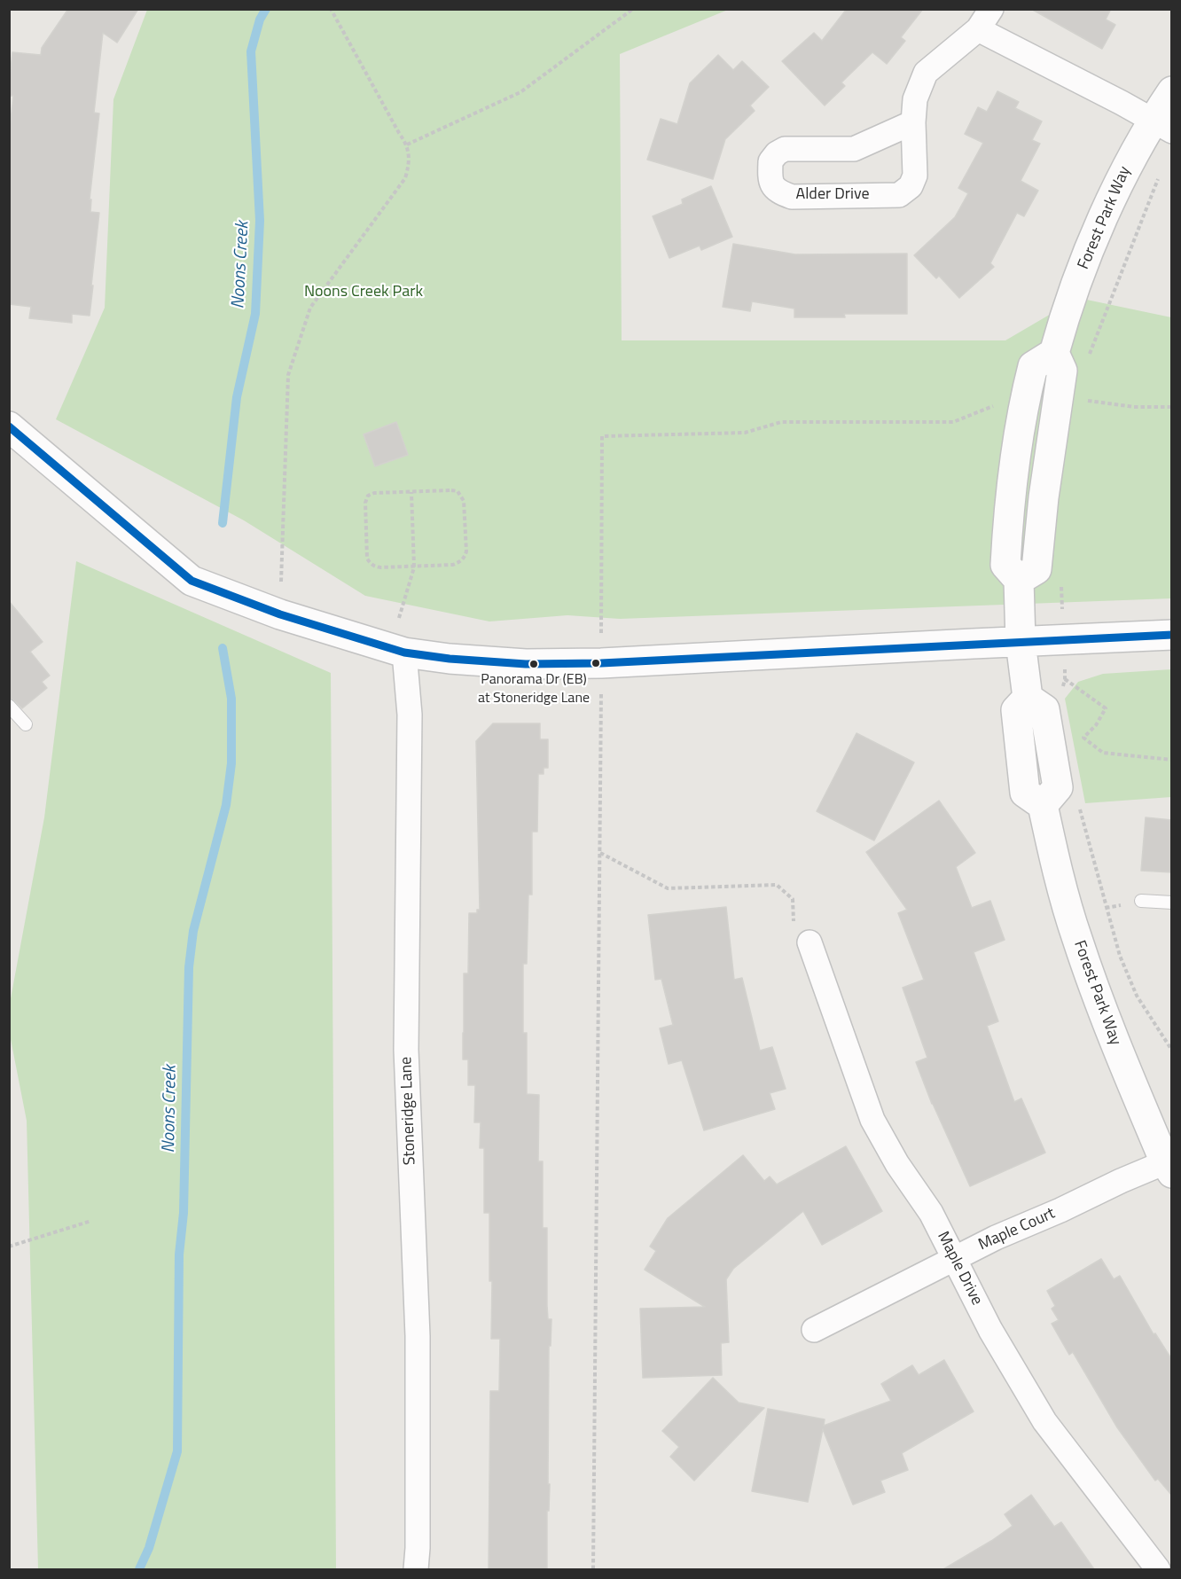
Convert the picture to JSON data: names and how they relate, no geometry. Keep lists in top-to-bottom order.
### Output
{
  "streets": {
    "street": [
      "Alder Drive",
      "Forest Park Way",
      "Stoneridge Lane",
      "Maple Court",
      "Maple Drive"
    ]
  },
  "crossings": [
    ["Alder Drive", "Forest Park Way"],
    ["Forest Park Way", "Maple Court"],
    ["Maple Court", "Maple Drive"]
  ],
  "water": ["Noons Creek"],
  "parks": ["Noons Creek Park"],
  "places": ["Panorama Dr (EB) at Stoneridge Lane"]
}
